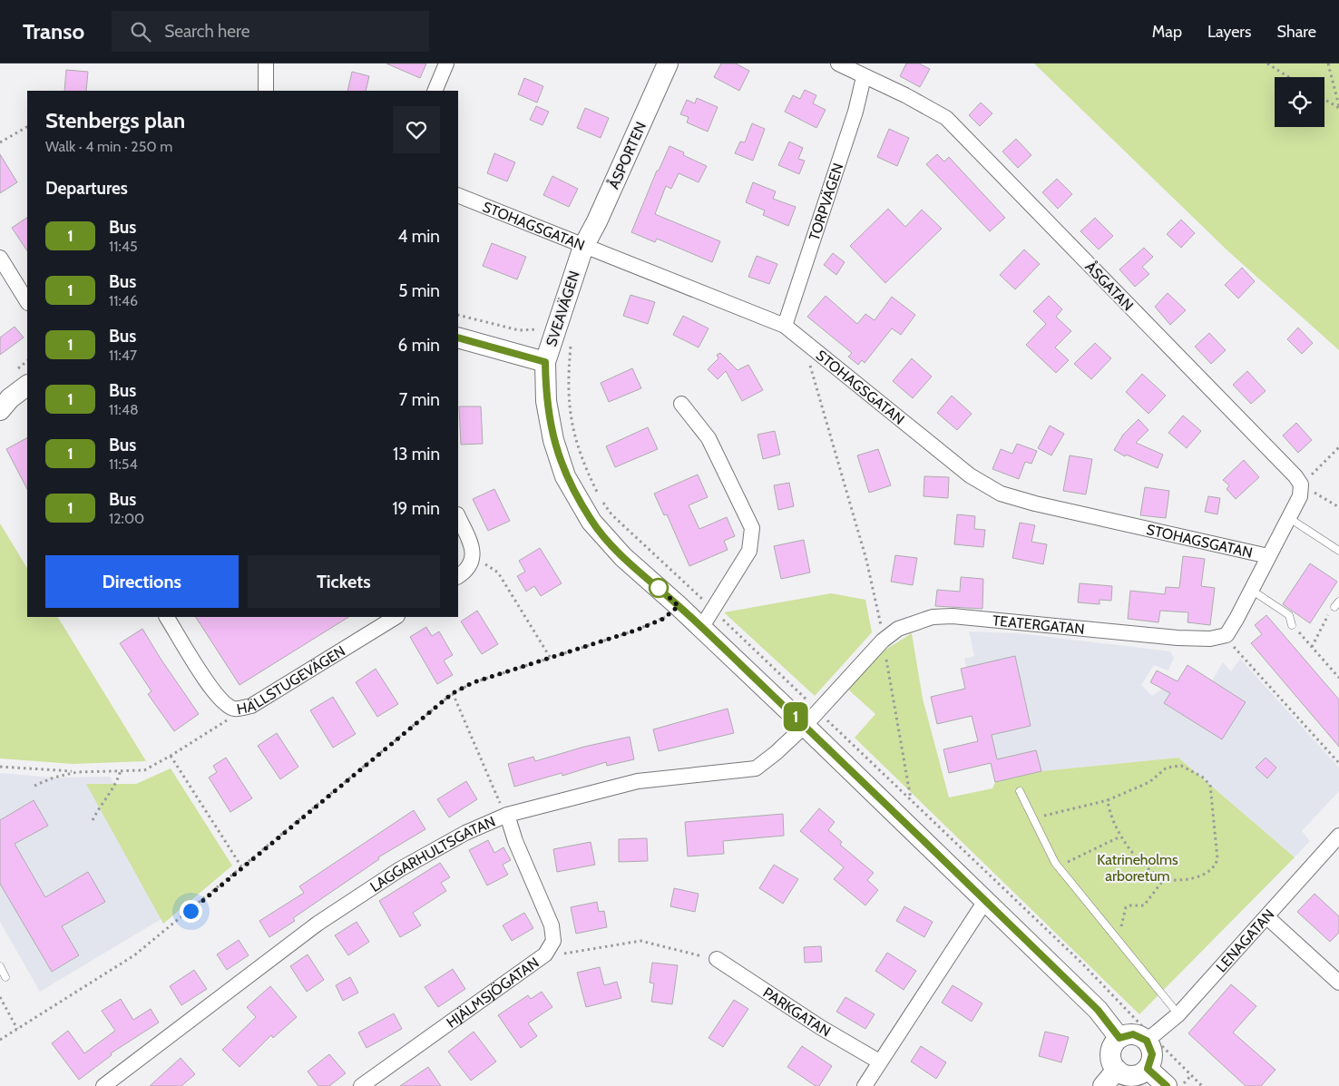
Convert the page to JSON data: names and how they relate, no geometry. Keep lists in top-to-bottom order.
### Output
{
  "streets": {
    "street": [
      "ÅSPORTEN",
      "TORPVÄGEN",
      "STOHAGSGATAN",
      "ÅSGATAN",
      "SVEAVÄGEN",
      "TEATERGATAN",
      "HÄLLSTUGEVÄGEN",
      "LAGGARHULTSGATAN",
      "LENAGATAN",
      "HJÄLMSJÖGATAN",
      "PARKGATAN"
    ]
  },
  "crossings": [
    ["ÅSPORTEN", "STOHAGSGATAN"],
    ["ÅSPORTEN", "SVEAVÄGEN"],
    ["TORPVÄGEN", "STOHAGSGATAN"],
    ["TORPVÄGEN", "ÅSGATAN"],
    ["STOHAGSGATAN", "SVEAVÄGEN"],
    ["SVEAVÄGEN", "TEATERGATAN"],
    ["SVEAVÄGEN", "LAGGARHULTSGATAN"],
    ["SVEAVÄGEN", "LENAGATAN"],
    ["TEATERGATAN", "LAGGARHULTSGATAN"],
    ["LAGGARHULTSGATAN", "HJÄLMSJÖGATAN"]
  ],
  "parks": ["Katrineholms arboretum"],
  "lines": ["bus line 1"],
  "page": {
    "header": "Transo",
    "search": "Search here",
    "nav": ["Map", "Layers", "Share"],
    "on_map": "1",
    "heading": [
      ["Stenbergs plan", "Walk · 4 min · 250 m"],
      "Departures"
    ],
    "list": [
      {
        "mark": "1",
        "name": "Bus",
        "note": "11:45",
        "value": "4 min"
      },
      {
        "mark": "1",
        "name": "Bus",
        "note": "11:46",
        "value": "5 min"
      },
      {
        "mark": "1",
        "name": "Bus",
        "note": "11:47",
        "value": "6 min"
      },
      {
        "mark": "1",
        "name": "Bus",
        "note": "11:48",
        "value": "7 min"
      },
      {
        "mark": "1",
        "name": "Bus",
        "note": "11:54",
        "value": "13 min"
      },
      {
        "mark": "1",
        "name": "Bus",
        "note": "12:00",
        "value": "19 min"
      }
    ],
    "buttons": ["Directions", "Tickets"]
  }
}
